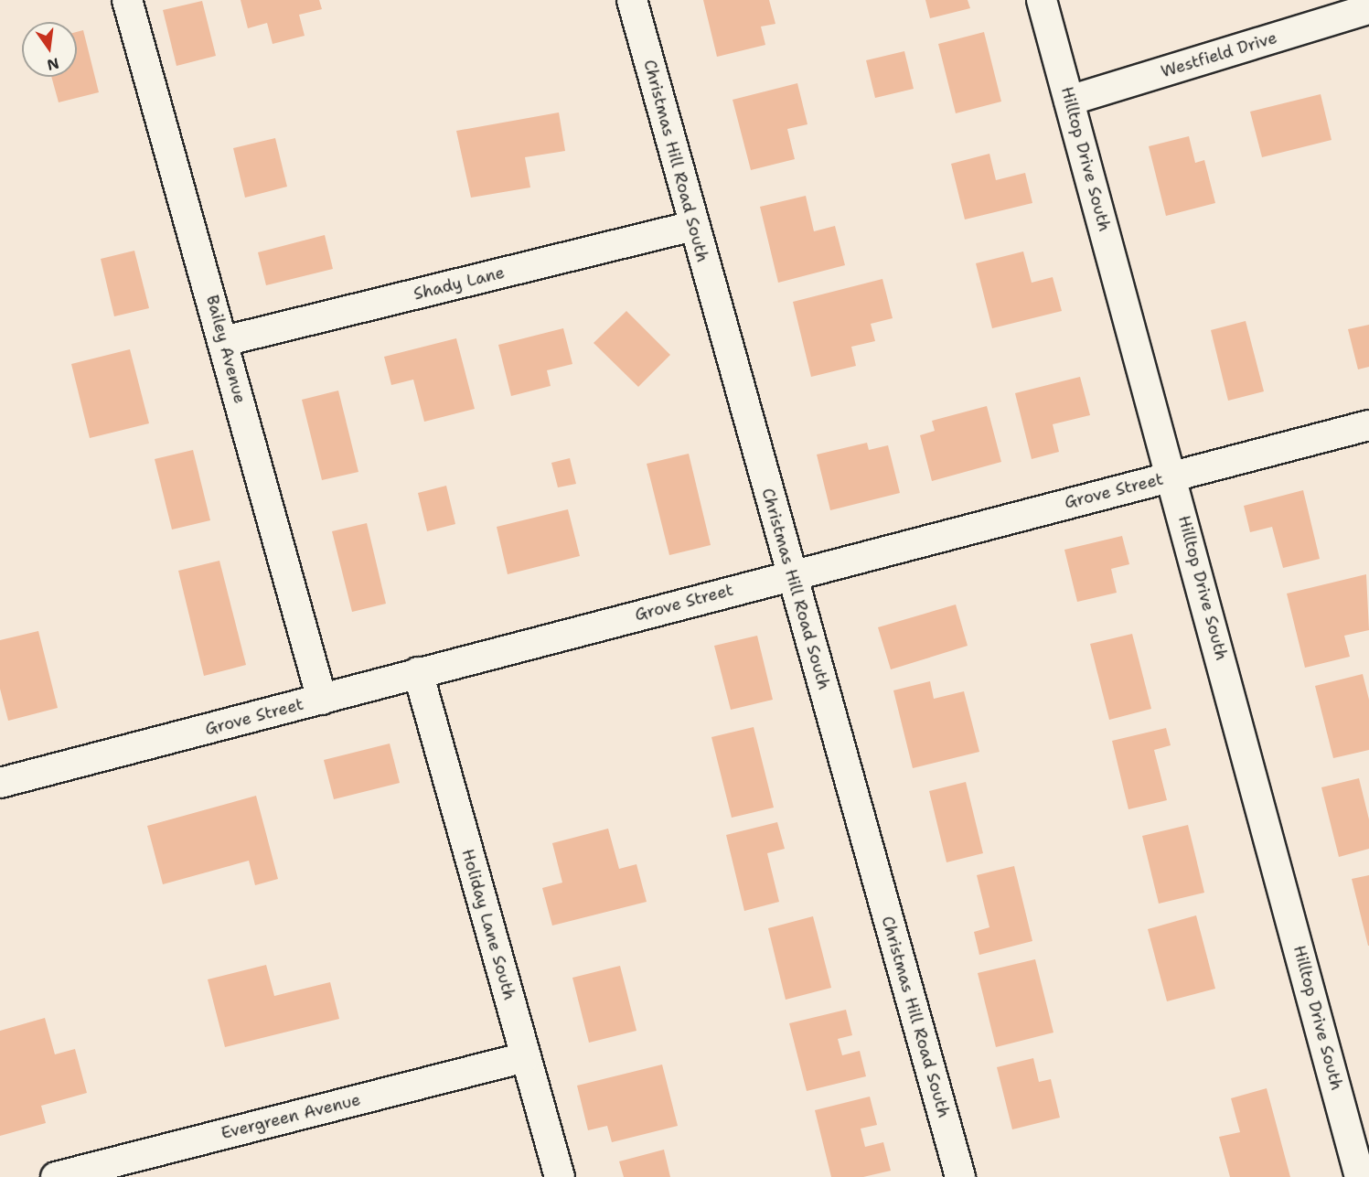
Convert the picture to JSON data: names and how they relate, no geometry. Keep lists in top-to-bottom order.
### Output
{
  "streets": {
    "street": [
      "Westfield Drive",
      "Hilltop Drive South",
      "Christmas Hill Road South",
      "Shady Lane",
      "Bailey Avenue",
      "Grove Street",
      "Holiday Lane South",
      "Evergreen Avenue"
    ]
  },
  "crossings": [
    ["Westfield Drive", "Hilltop Drive South"],
    ["Hilltop Drive South", "Grove Street"],
    ["Christmas Hill Road South", "Shady Lane"],
    ["Christmas Hill Road South", "Grove Street"],
    ["Shady Lane", "Bailey Avenue"],
    ["Bailey Avenue", "Grove Street"],
    ["Grove Street", "Holiday Lane South"],
    ["Holiday Lane South", "Evergreen Avenue"]
  ],
  "north": "bottom"
}
